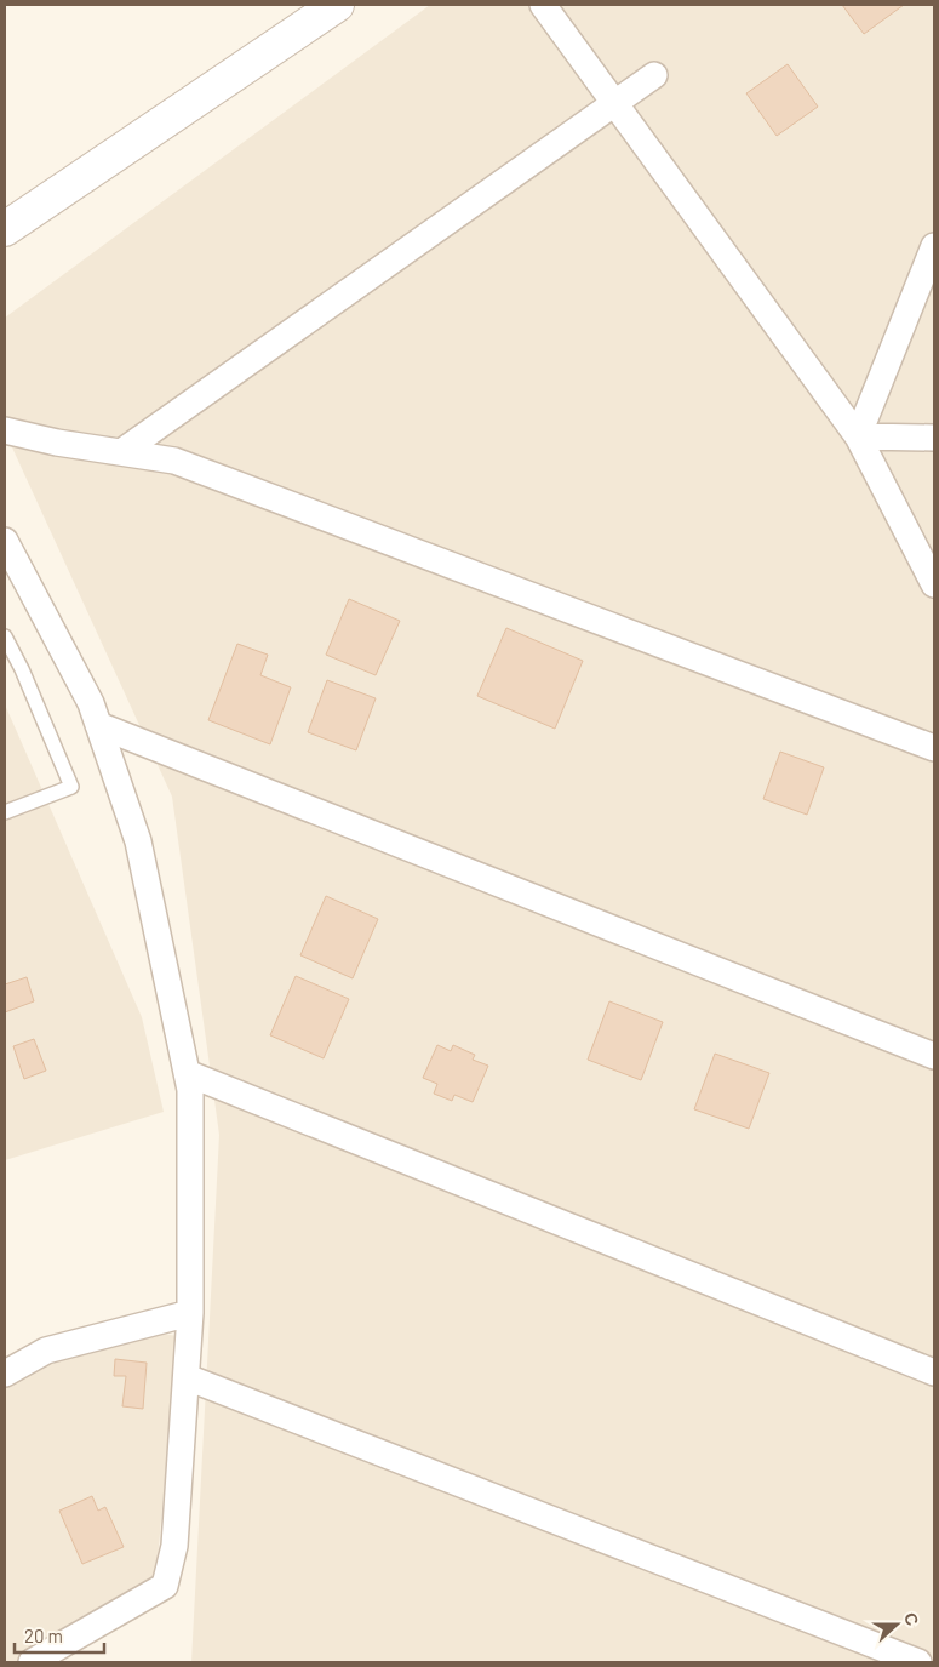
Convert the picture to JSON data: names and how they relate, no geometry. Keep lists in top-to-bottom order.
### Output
{
  "scale_bar": "20 m",
  "north": "right"
}
